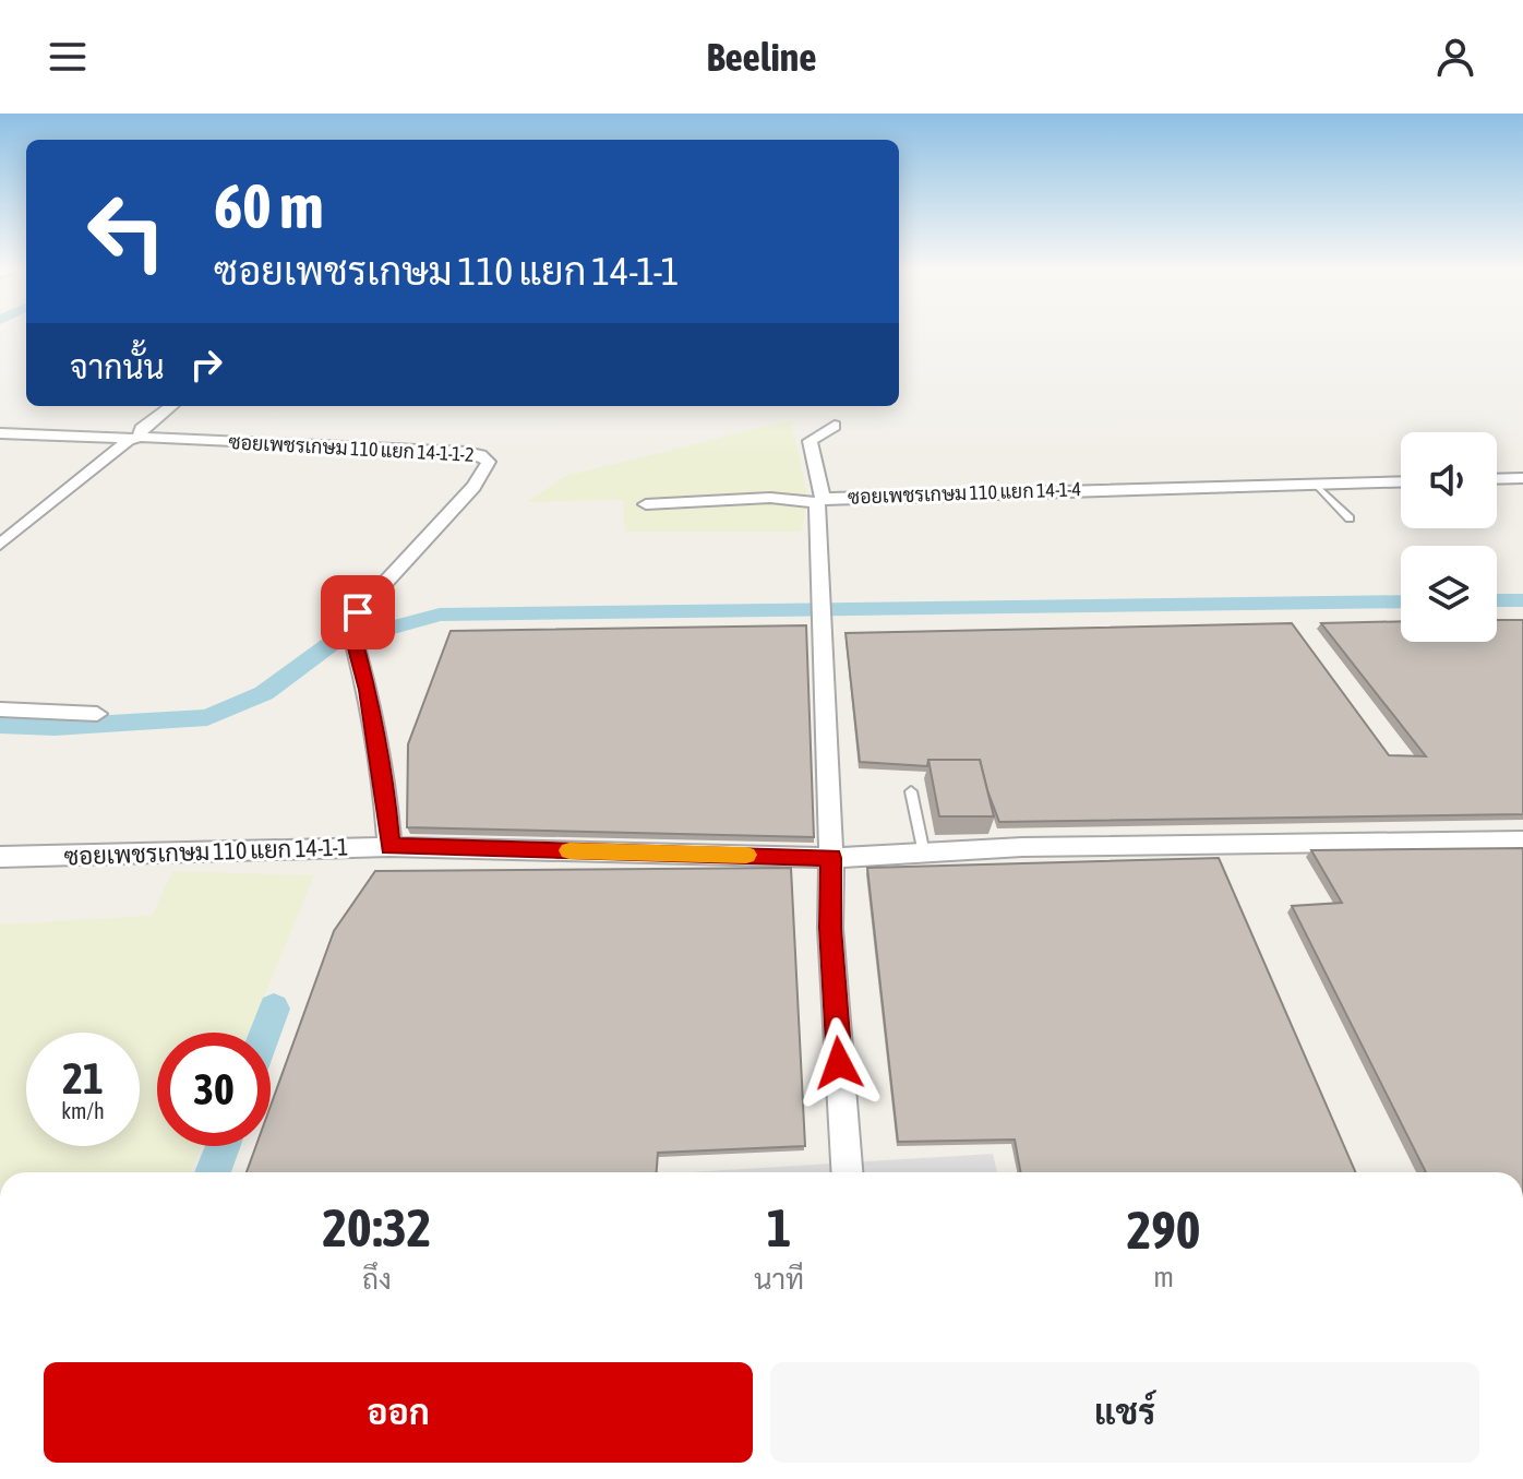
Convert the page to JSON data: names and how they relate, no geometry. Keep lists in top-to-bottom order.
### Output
{
  "streets": {
    "street": ["ซอยเพชรเกษม 110 แยก 14-1-1-2", "ซอยเพชรเกษม 110 แยก 14-1-4", "ซอยเพชรเกษม 110 แยก 14-1-1"]
  },
  "crossings": [
    ["ซอยเพชรเกษม 110 แยก 14-1-1-2", "ซอยเพชรเกษม 110 แยก 14-1-1"],
    ["ซอยเพชรเกษม 110 แยก 14-1-4", "ซอยเพชรเกษม 110 แยก 14-1-1"]
  ],
  "page": {
    "header": "Beeline",
    "turn": ["60 m", "ซอยเพชรเกษม 110 แยก 14-1-1"],
    "then": "จากนั้น",
    "speed": "21 km/h",
    "limit": "30",
    "eta": [
      "20:32",
      "ถึง",
      "1",
      "นาที",
      "290",
      "m"
    ],
    "buttons": ["ออก", "แชร์"]
  }
}
